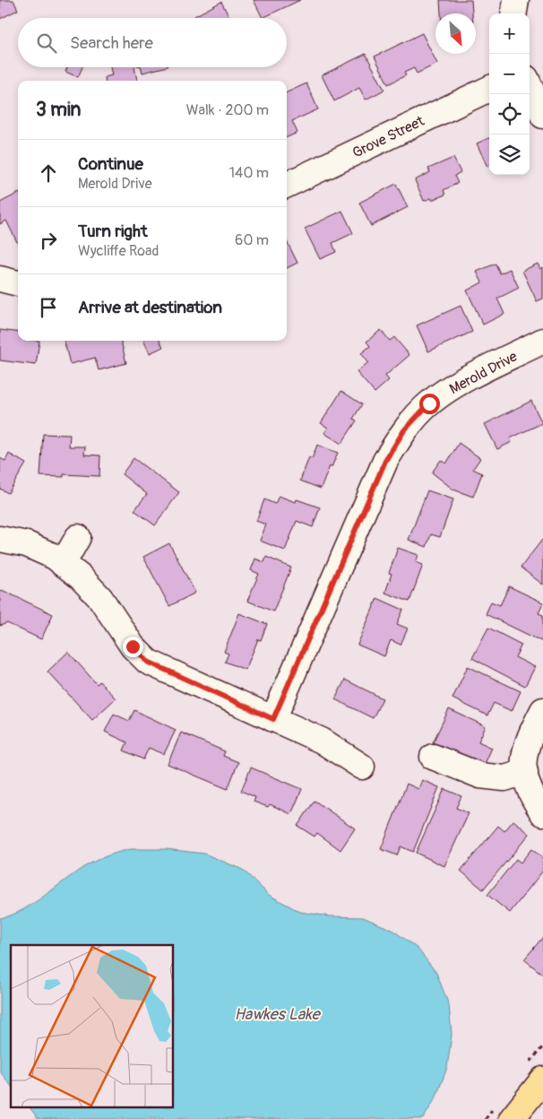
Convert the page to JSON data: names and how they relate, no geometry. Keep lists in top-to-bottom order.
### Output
{
  "streets": {
    "street": ["Grove Street", "Merold Drive"]
  },
  "water": ["Hawkes Lake"],
  "north": "bottom right",
  "page": {
    "map_buttons": ["+", "−"],
    "search": "Search here",
    "heading": ["3 min", "Walk · 200 m"],
    "list": [
      ["Continue", "Merold Drive", "140 m"],
      ["Turn right", "Wycliffe Road", "60 m"],
      "Arrive at destination"
    ]
  }
}
